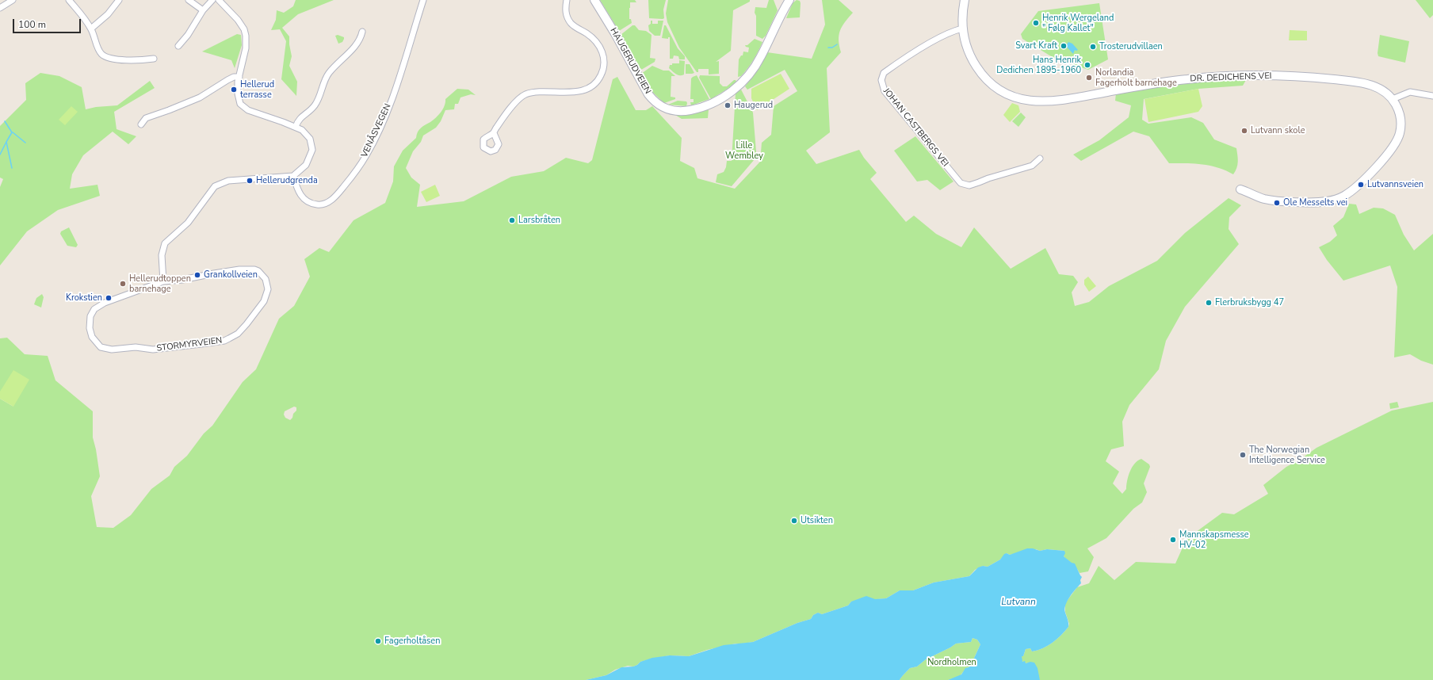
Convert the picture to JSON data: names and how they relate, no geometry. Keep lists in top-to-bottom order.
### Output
{
  "streets": {
    "street": [
      "HAUGERUDVEIEN",
      "DR. DEDICHENS VEI",
      "JOHAN CASTBERGS VEI",
      "VENÅSVEGEN",
      "STORMYRVEIEN"
    ]
  },
  "crossings": [
    ["DR. DEDICHENS VEI", "JOHAN CASTBERGS VEI"]
  ],
  "water": ["Lutvann"],
  "parks": ["Lille Wembley", "Nordholmen"],
  "places": [
    "Henrik Wergeland \" Følg Kallet\"",
    "Svart Kraft",
    "Trosterudvillaen",
    "Hans Henrik Dedichen 1895-1960",
    "Norlandia Fagerholt barnehage",
    "Hellerud terrasse",
    "Haugerud",
    "Lutvann skole",
    "Hellerudgrenda",
    "Lutvannsveien",
    "Ole Messelts vei",
    "Larsbråten",
    "Grankollveien",
    "Hellerudtoppen barnehage",
    "Krokstien",
    "Flerbruksbygg 47",
    "The Norwegian Intelligence Service",
    "Utsikten",
    "Mannskapsmesse HV-02",
    "Fagerholtåsen"
  ],
  "scale_bar": "100 m"
}
